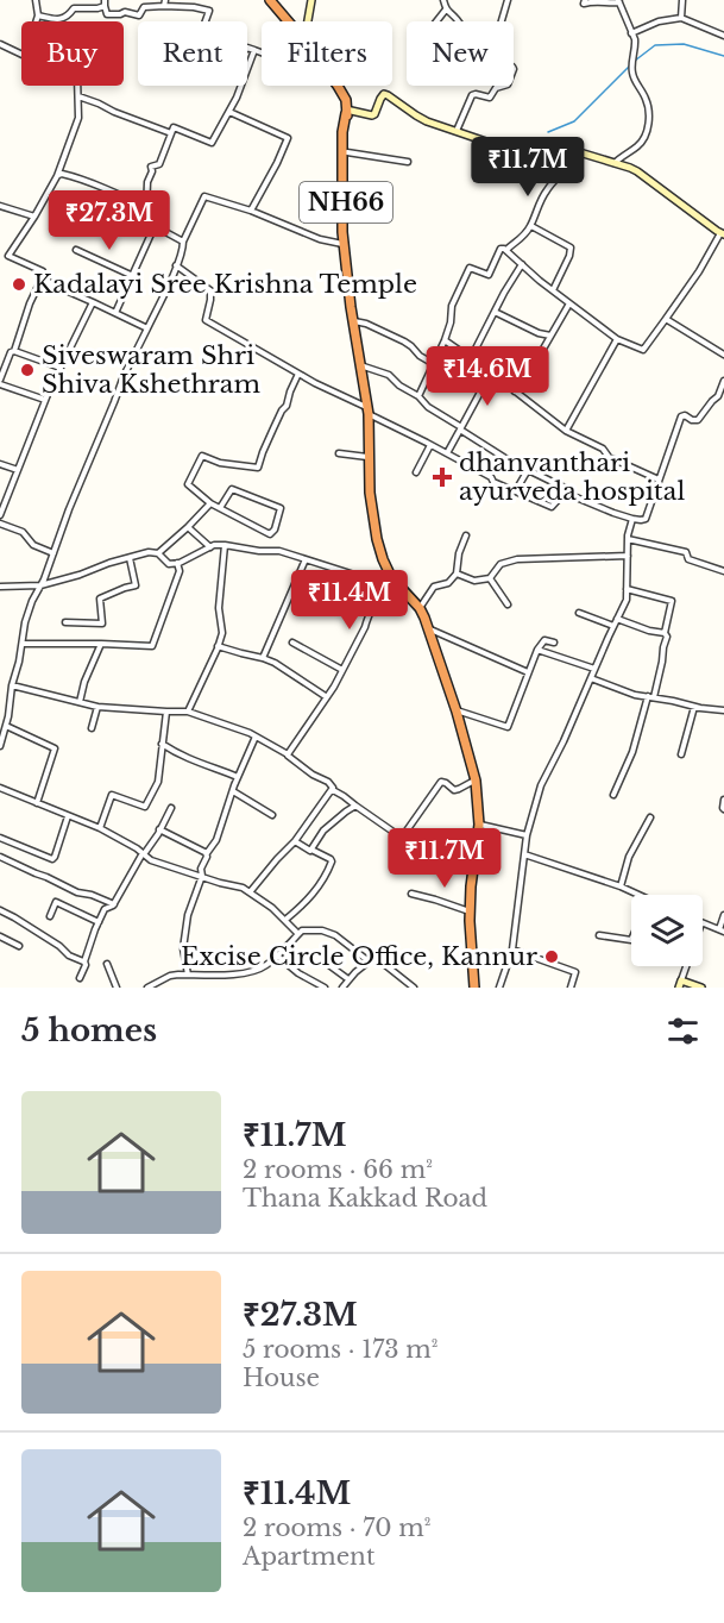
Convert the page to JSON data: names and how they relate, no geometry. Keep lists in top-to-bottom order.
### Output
{
  "streets": {
    "highway": ["NH66"]
  },
  "places": {
    "other": ["Kadalayi Sree Krishna Temple", "Siveswaram Shri Shiva Kshethram", "Excise Circle Office, Kannur"],
    "health": ["dhanvanthari ayurveda hospital"]
  },
  "page": {
    "chip": [
      "Buy",
      "Rent",
      "Filters",
      "New"
    ],
    "price": [
      "₹11.7M",
      "₹27.3M",
      "₹14.6M",
      "₹11.4M",
      "₹11.7M"
    ],
    "heading": "5 homes",
    "list": [
      {
        "name": "₹11.7M",
        "note": "2 rooms · 66 m² · Thana Kakkad Road"
      },
      {
        "name": "₹27.3M",
        "note": "5 rooms · 173 m² · House"
      },
      {
        "name": "₹11.4M",
        "note": "2 rooms · 70 m² · Apartment"
      }
    ]
  }
}
